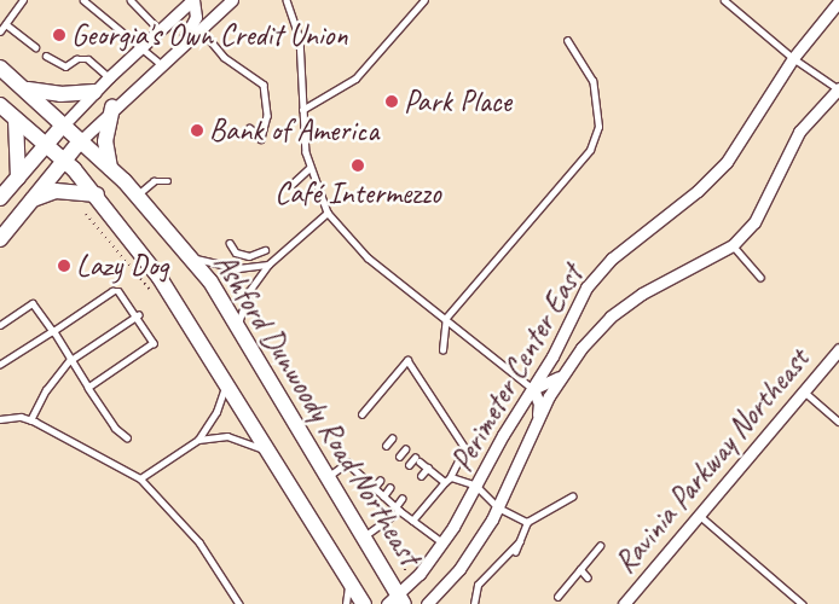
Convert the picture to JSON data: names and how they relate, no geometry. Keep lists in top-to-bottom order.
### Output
{
  "streets": {
    "main road": ["Ashford Dunwoody Road Northeast"],
    "street": ["Perimeter Center East", "Ravinia Parkway Northeast"]
  },
  "crossings": [
    ["Perimeter Center East", "Ashford Dunwoody Road Northeast"]
  ],
  "places": [
    "Georgia's Own Credit Union",
    "Park Place",
    "Bank of America",
    "Café Intermezzo",
    "Lazy Dog"
  ]
}
